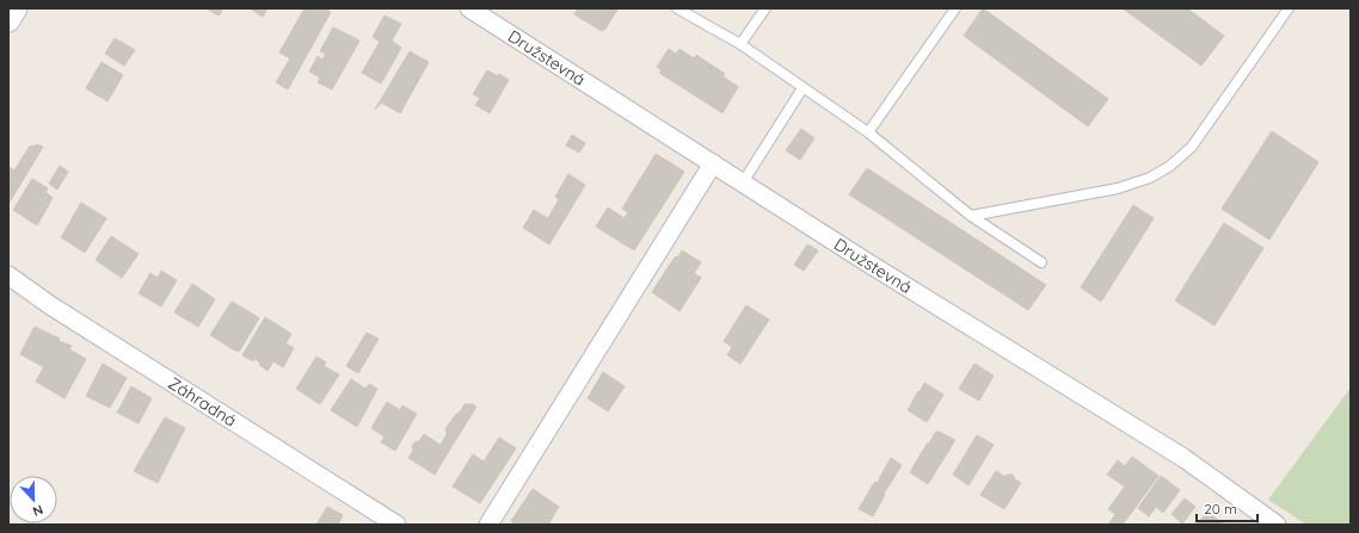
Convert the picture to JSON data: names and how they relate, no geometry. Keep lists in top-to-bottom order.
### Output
{
  "streets": {
    "street": ["Družstevná", "Záhradná"]
  },
  "scale_bar": "20 m",
  "north": "bottom"
}
